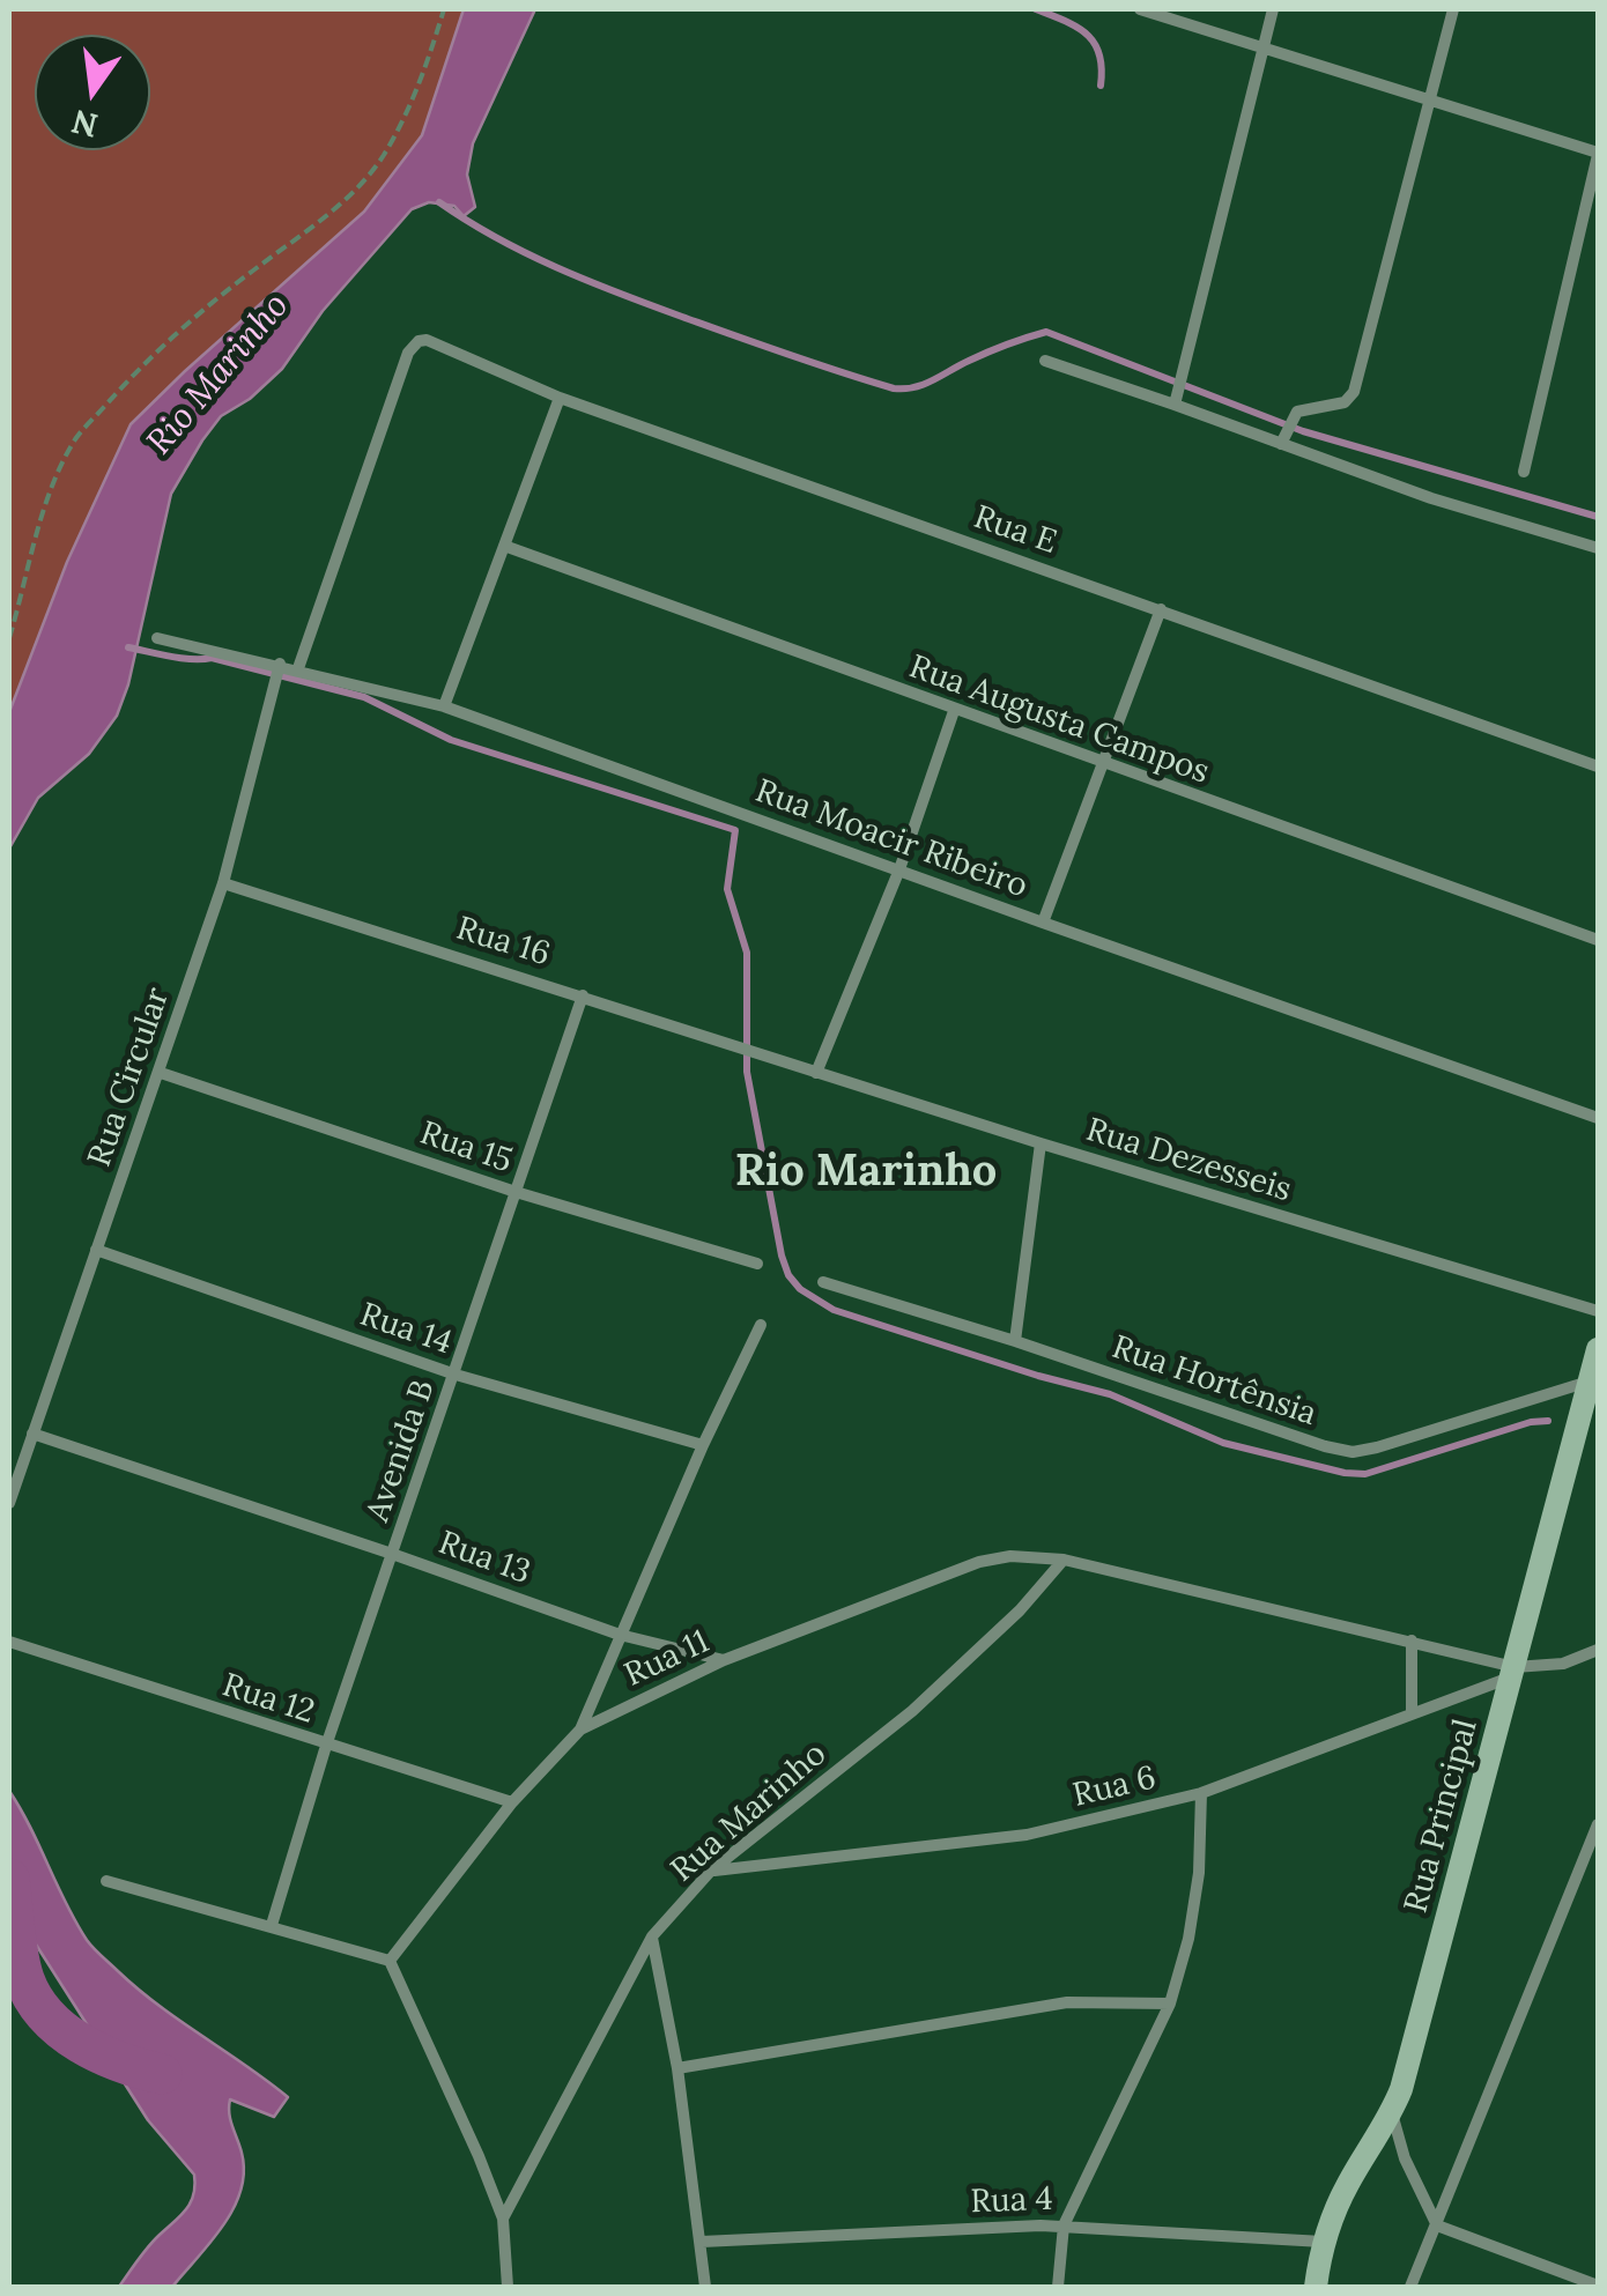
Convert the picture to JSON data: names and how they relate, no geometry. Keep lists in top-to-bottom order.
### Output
{
  "streets": {
    "main road": ["Rua Principal"],
    "street": [
      "Rua E",
      "Rua Augusta Campos",
      "Rua Moacir Ribeiro",
      "Rua 16",
      "Rua Circular",
      "Rua 15",
      "Rua Dezesseis",
      "Rua 14",
      "Rua Hortênsia",
      "Avenida B",
      "Rua 13",
      "Rua 11",
      "Rua 12",
      "Rua 6",
      "Rua Marinho",
      "Rua 4"
    ]
  },
  "crossings": [
    ["Rua E", "Rua Moacir Ribeiro"],
    ["Rua Moacir Ribeiro", "Rua Circular"],
    ["Rua 16", "Rua Circular"],
    ["Rua 16", "Rua Dezesseis"],
    ["Rua 16", "Avenida B"],
    ["Rua Circular", "Rua 15"],
    ["Rua Circular", "Rua 14"],
    ["Rua Circular", "Rua 13"],
    ["Rua 15", "Avenida B"],
    ["Rua 14", "Avenida B"],
    ["Rua Hortênsia", "Rua Principal"],
    ["Avenida B", "Rua 13"],
    ["Avenida B", "Rua 12"],
    ["Rua 13", "Rua 11"],
    ["Rua 11", "Rua 12"],
    ["Rua 11", "Rua 6"],
    ["Rua 11", "Rua Marinho"],
    ["Rua 11", "Rua Principal"],
    ["Rua 6", "Rua Marinho"],
    ["Rua 6", "Rua Principal"],
    ["Rua Principal", "Rua 4"]
  ],
  "districts": ["Rio Marinho"],
  "water": ["Rio Marinho"],
  "north": "bottom"
}
